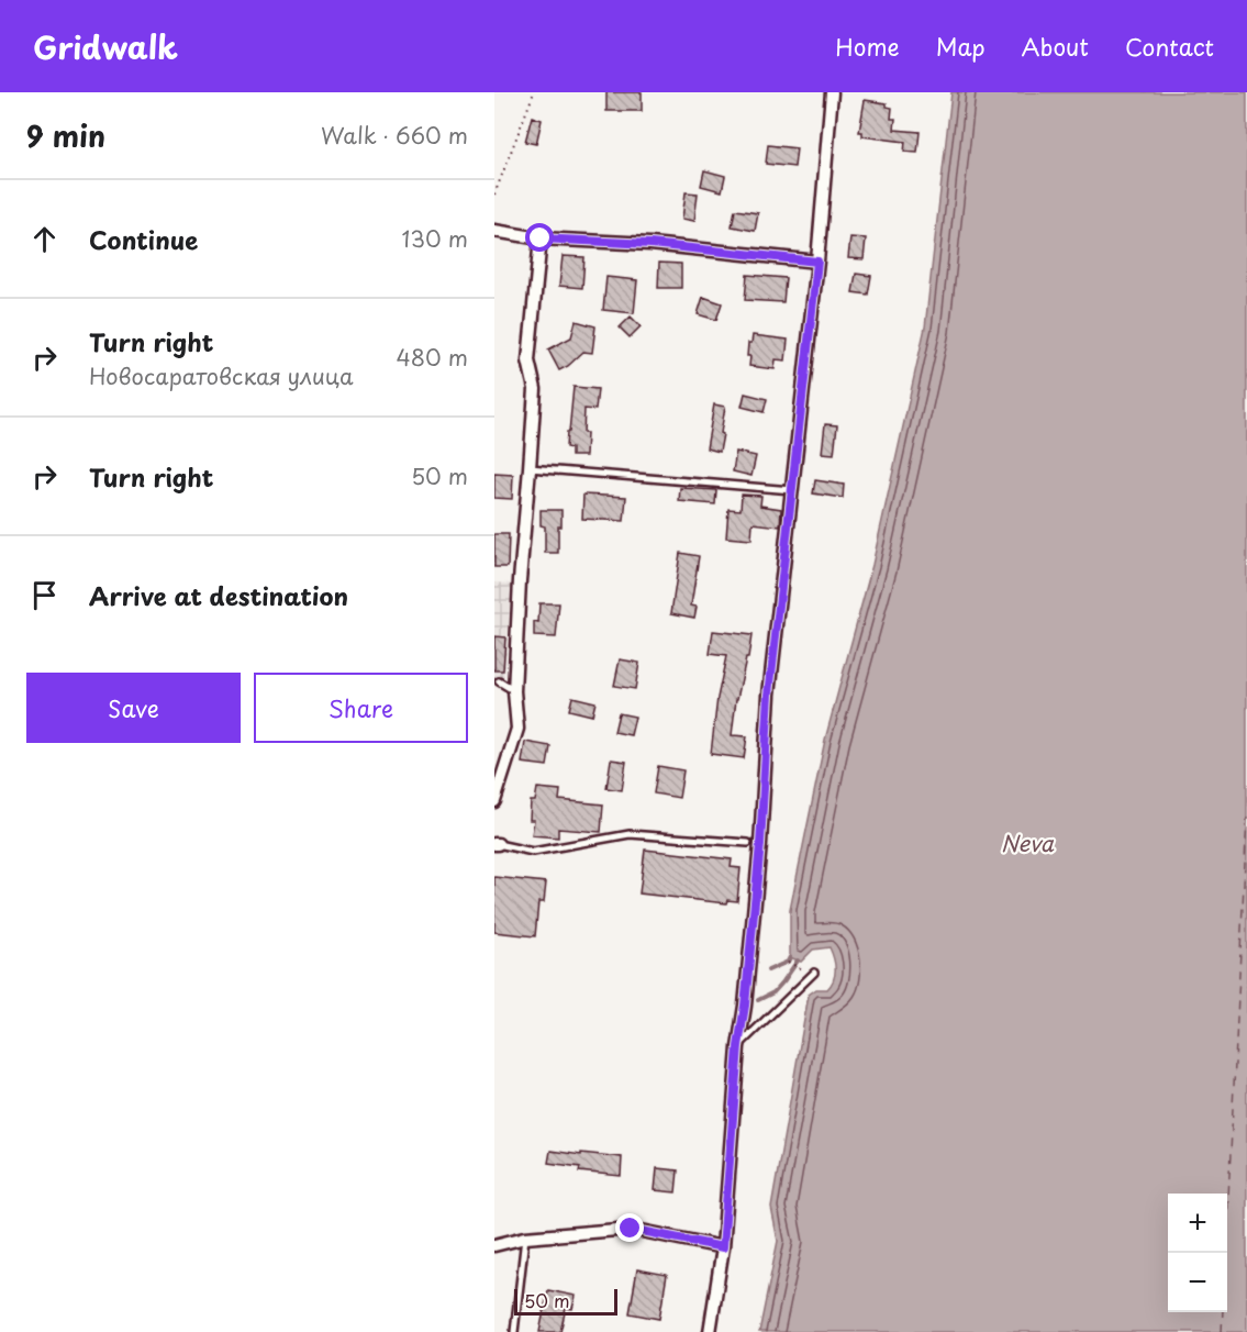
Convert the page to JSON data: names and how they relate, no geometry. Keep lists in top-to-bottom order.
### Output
{
  "water": ["Neva"],
  "scale_bar": "50 m",
  "page": {
    "header": "Gridwalk",
    "nav": [
      "Home",
      "Map",
      "About",
      "Contact"
    ],
    "heading": ["9 min", "Walk · 660 m"],
    "list": [
      ["Continue", "130 m"],
      ["Turn right", "Новосаратовская улица", "480 m"],
      ["Turn right", "50 m"],
      "Arrive at destination"
    ],
    "buttons": ["Save", "Share"],
    "map_buttons": ["+", "−"],
    "scale": "50 m"
  }
}
